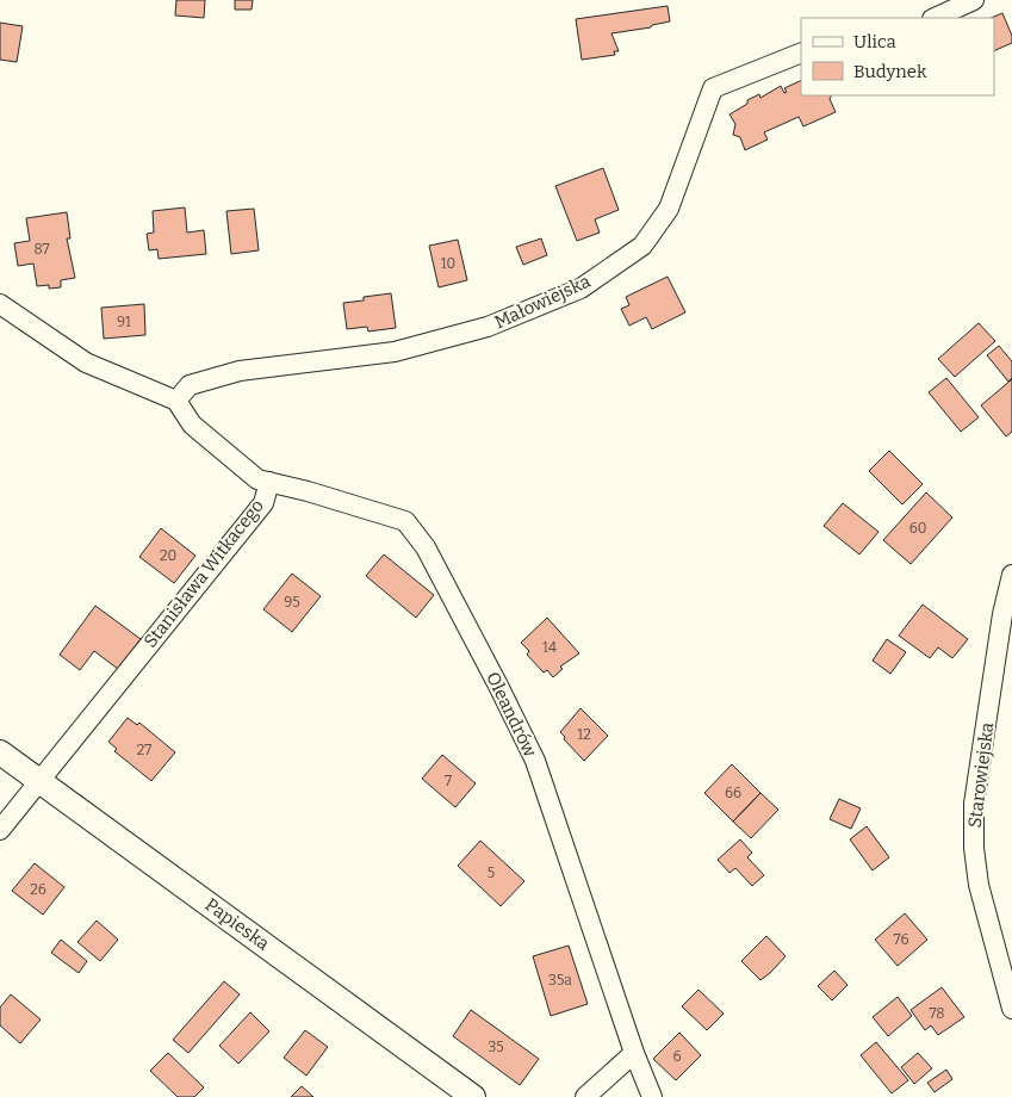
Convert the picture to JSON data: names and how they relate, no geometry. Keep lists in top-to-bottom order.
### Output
{
  "streets": {
    "street": [
      "Małowiejska",
      "Stanisława Witkacego",
      "Oleandrów",
      "Starowiejska",
      "Papieska"
    ]
  },
  "crossings": [
    ["Małowiejska", "Stanisława Witkacego"],
    ["Stanisława Witkacego", "Oleandrów"],
    ["Stanisława Witkacego", "Papieska"]
  ],
  "house_numbers": [
    "87",
    "10",
    "91",
    "60",
    "20",
    "95",
    "14",
    "12",
    "27",
    "7",
    "66",
    "5",
    "26",
    "76",
    "35a",
    "78",
    "35",
    "6"
  ],
  "legend": ["Ulica", "Budynek"]
}
